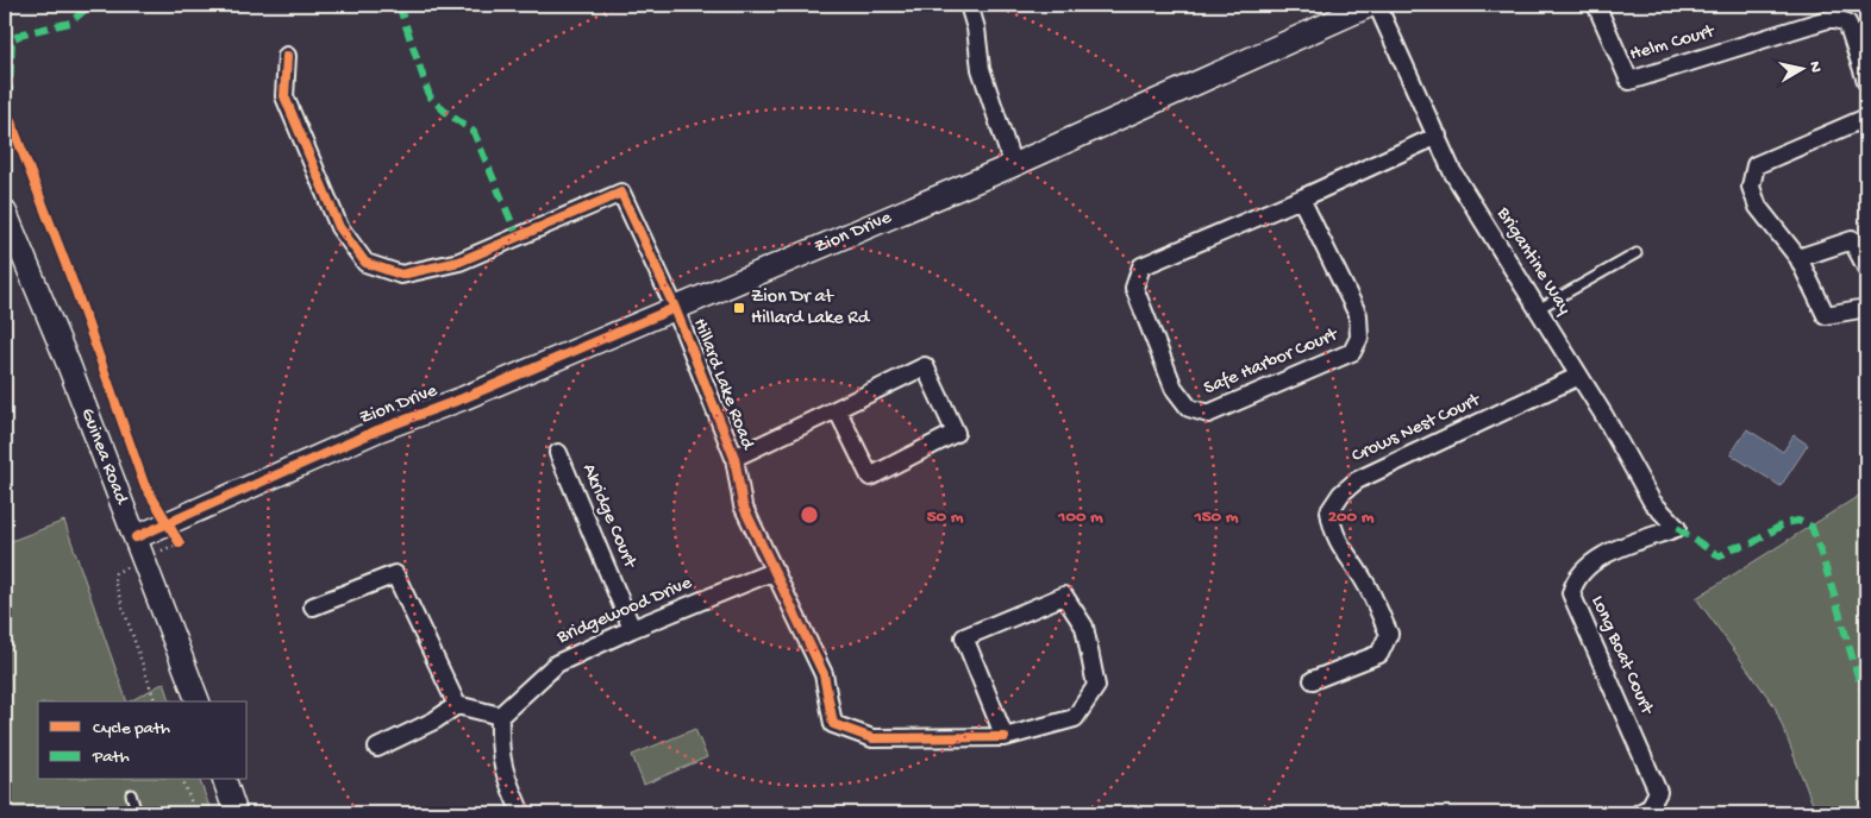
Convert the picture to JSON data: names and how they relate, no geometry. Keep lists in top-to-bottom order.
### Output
{
  "streets": {
    "street": [
      "Helm Court",
      "Zion Drive",
      "Brigantine Way",
      "Safe Harbor Court",
      "Hillard Lake Road",
      "Crows Nest Court",
      "Guinea Road",
      "Akridge Court",
      "Bridgewood Drive",
      "Long Boat Court"
    ]
  },
  "crossings": [
    ["Zion Drive", "Hillard Lake Road"],
    ["Zion Drive", "Guinea Road"],
    ["Brigantine Way", "Safe Harbor Court"],
    ["Brigantine Way", "Crows Nest Court"],
    ["Brigantine Way", "Long Boat Court"],
    ["Hillard Lake Road", "Bridgewood Drive"],
    ["Akridge Court", "Bridgewood Drive"]
  ],
  "places": {
    "transit": ["Zion Dr at Hillard Lake Rd"]
  },
  "legend": ["Cycle path", "Path"],
  "north": "right",
  "rings": [
    "50 m",
    "100 m",
    "150 m",
    "200 m"
  ]
}
